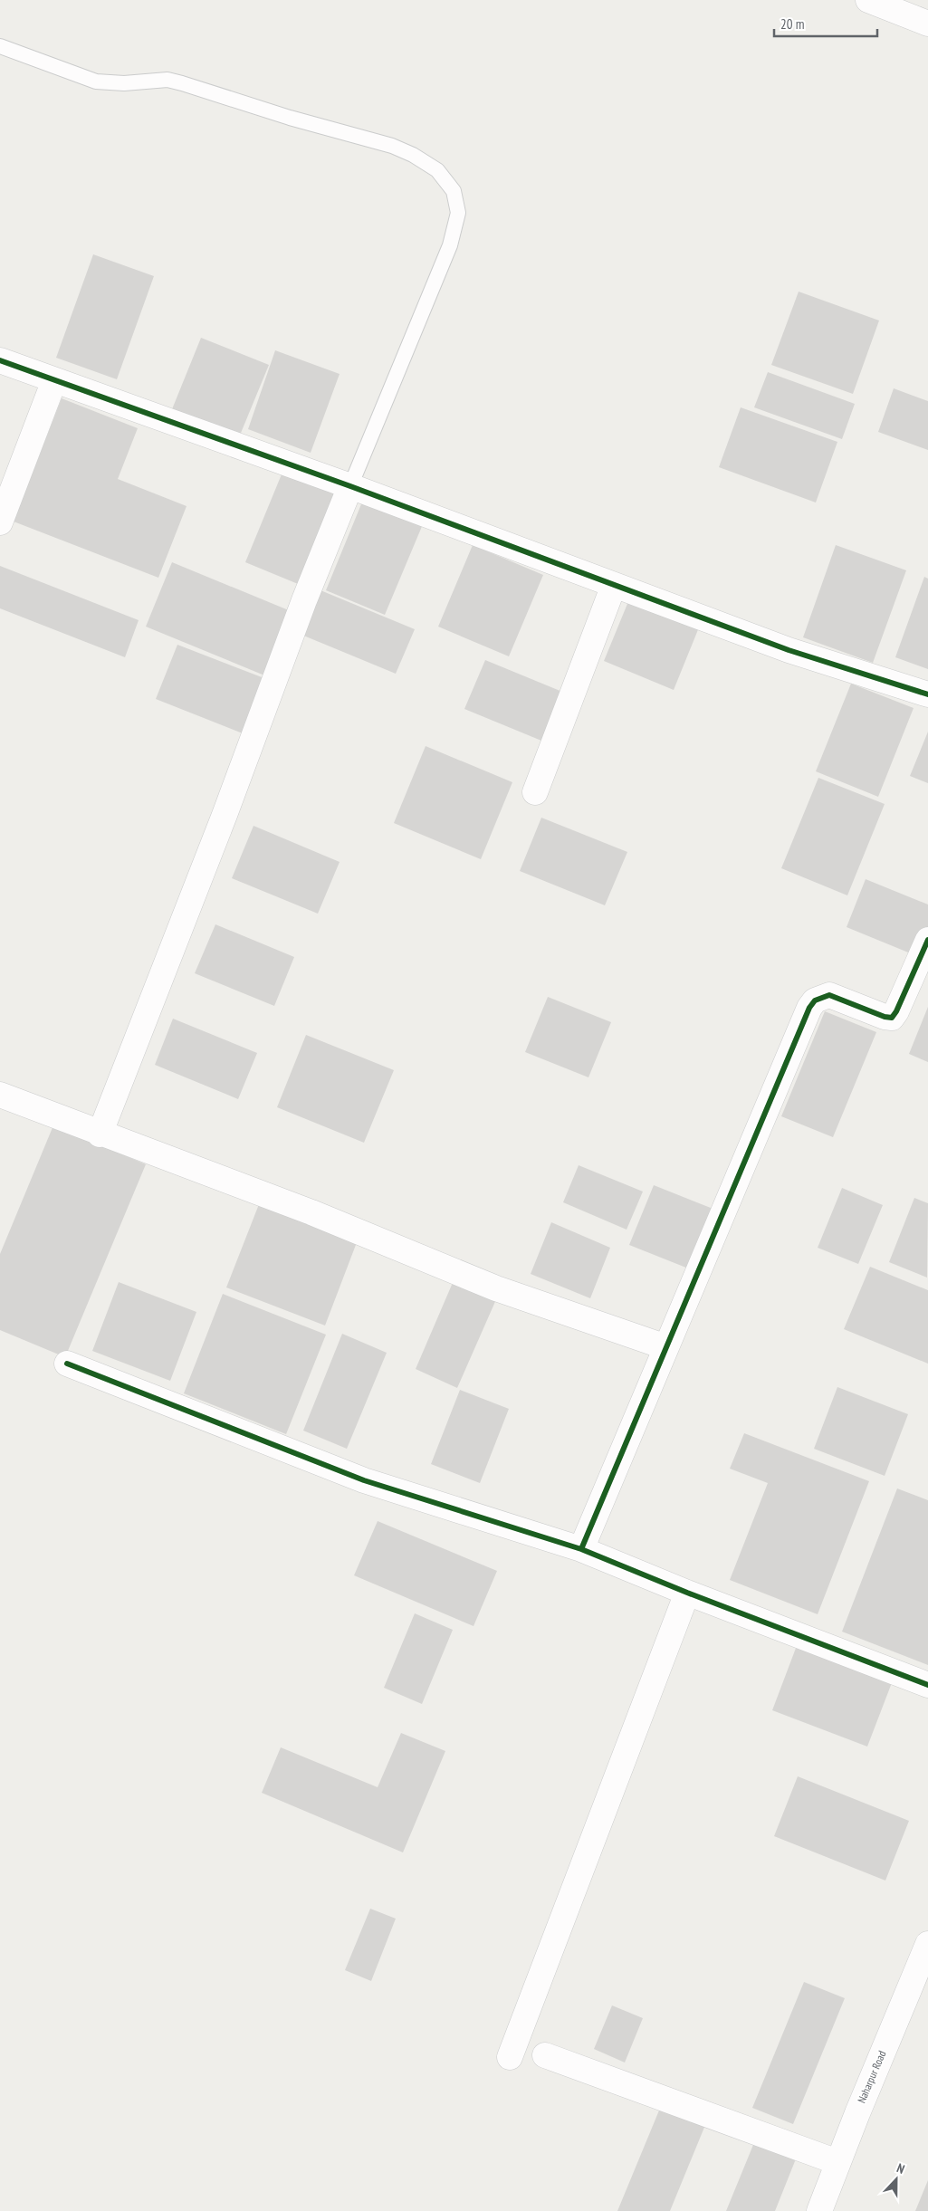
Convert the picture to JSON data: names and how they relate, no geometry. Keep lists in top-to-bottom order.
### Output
{
  "streets": {
    "street": ["Naharpur Road"]
  },
  "scale_bar": "20 m",
  "north": "top"
}
